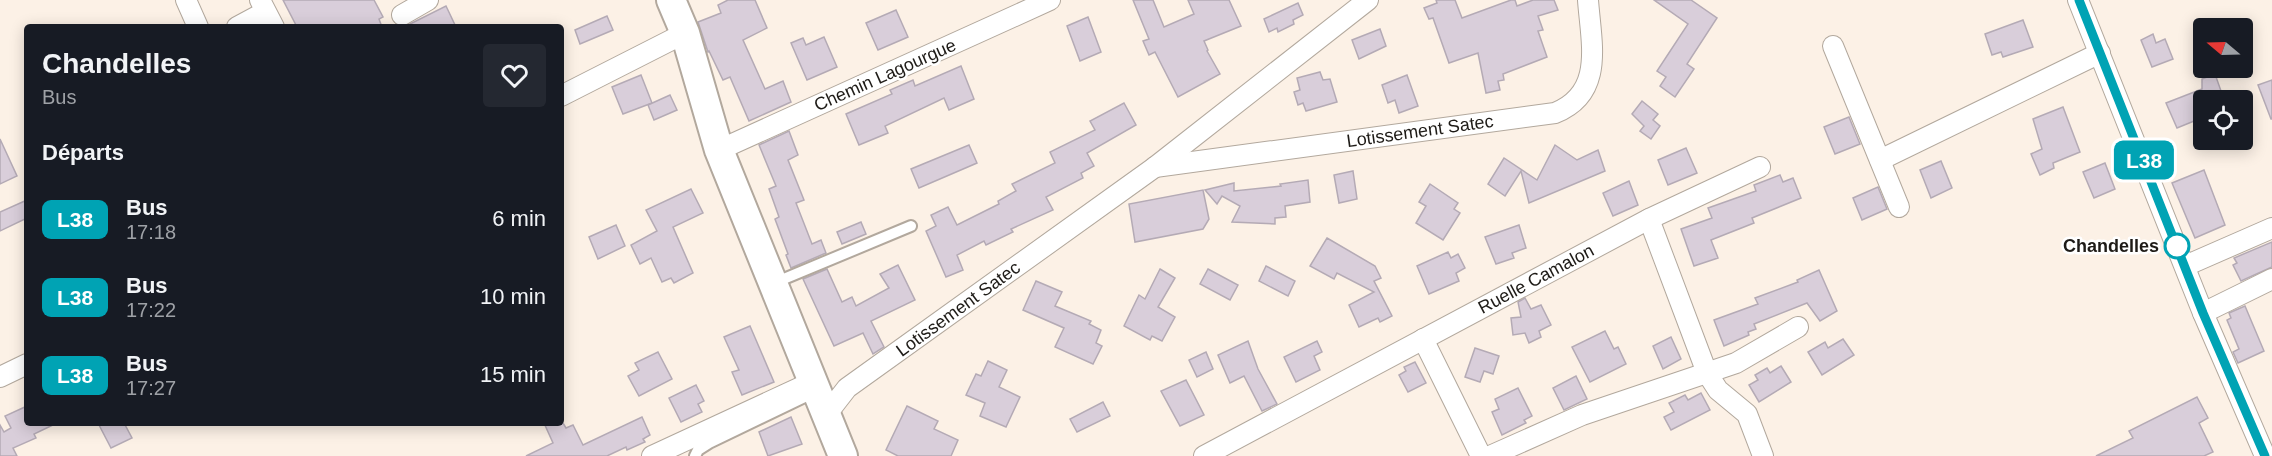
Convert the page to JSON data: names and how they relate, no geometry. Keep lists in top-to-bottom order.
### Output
{
  "streets": {
    "street": ["Chemin Lagourgue", "Lotissement Satec", "Ruelle Camalon"]
  },
  "places": ["Chandelles"],
  "lines": ["bus line L38"],
  "north": "left",
  "page": {
    "on_map": "L38",
    "heading": [
      ["Chandelles", "Bus"],
      "Départs"
    ],
    "list": [
      {
        "mark": "L38",
        "name": "Bus",
        "note": "17:18",
        "value": "6 min"
      },
      {
        "mark": "L38",
        "name": "Bus",
        "note": "17:22",
        "value": "10 min"
      },
      {
        "mark": "L38",
        "name": "Bus",
        "note": "17:27",
        "value": "15 min"
      }
    ]
  }
}
